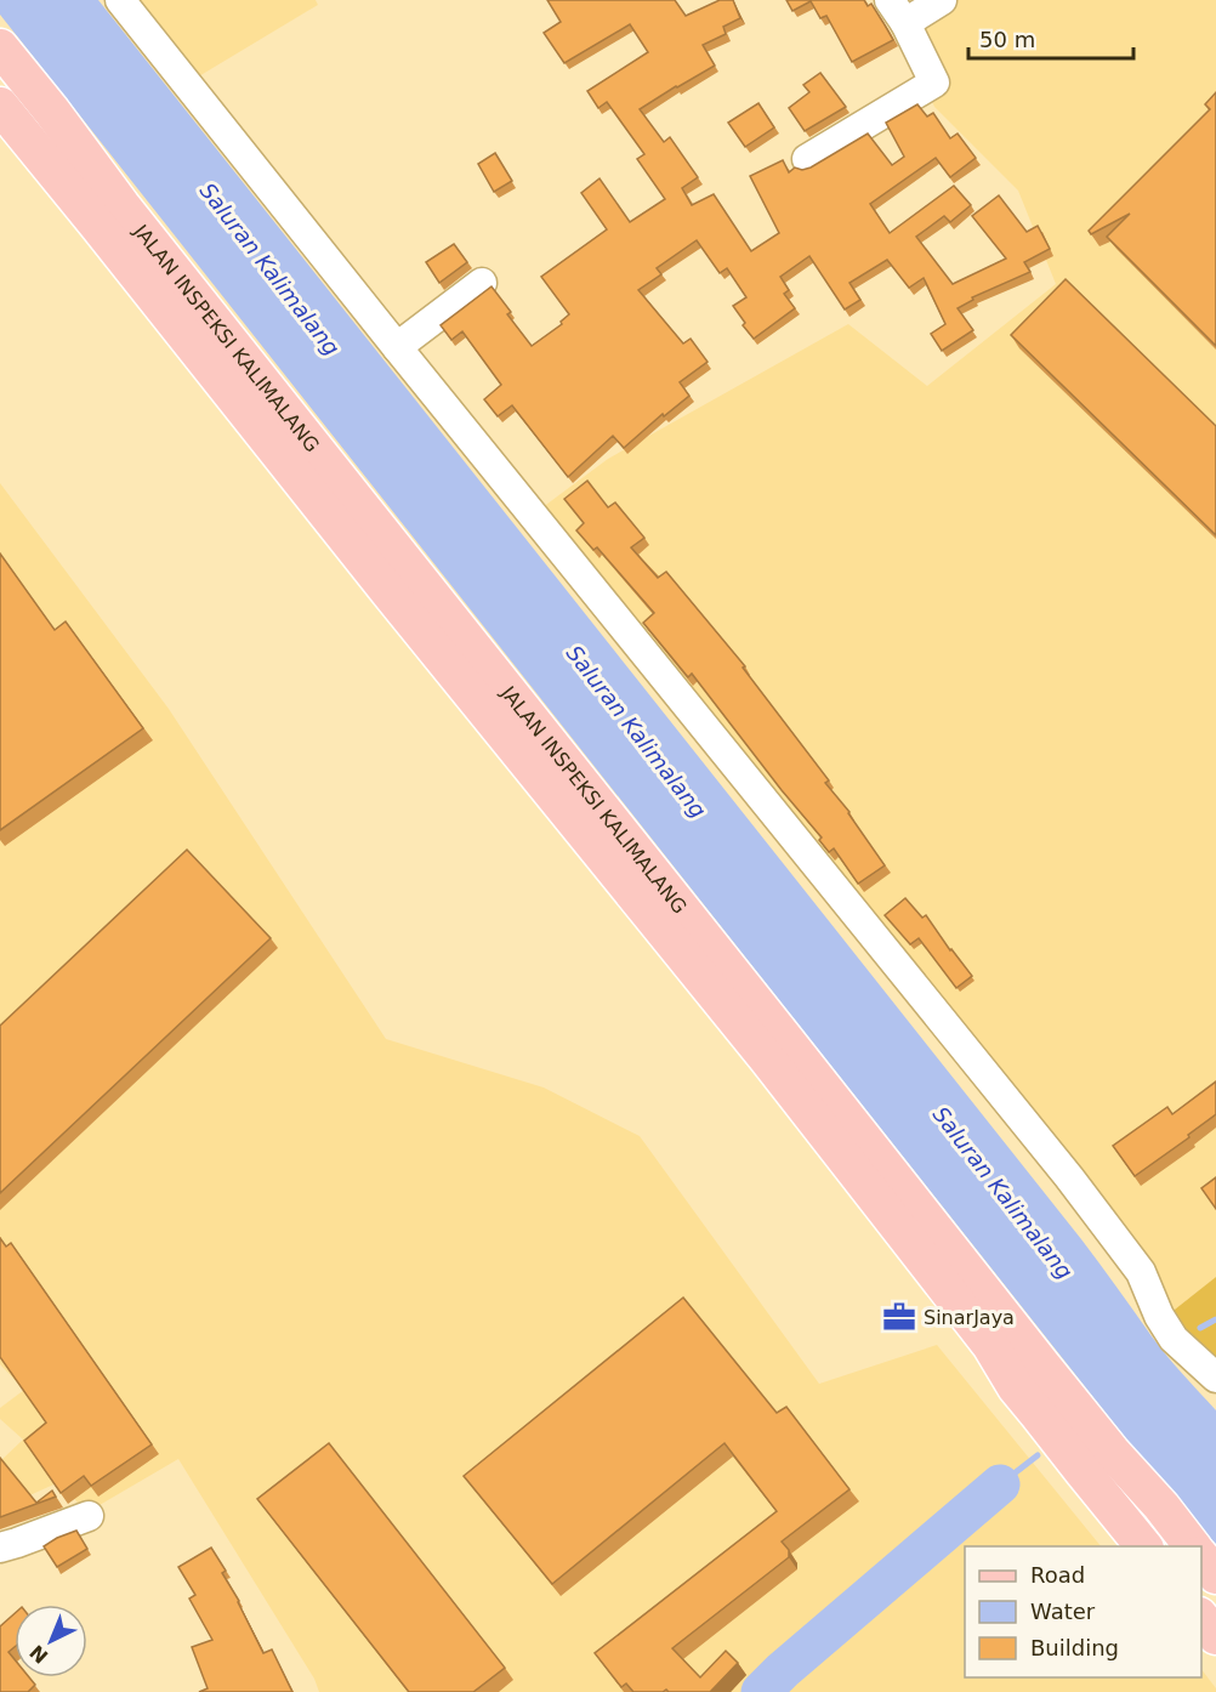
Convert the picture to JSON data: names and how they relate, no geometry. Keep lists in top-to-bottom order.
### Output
{
  "streets": {
    "main road": ["JALAN INSPEKSI KALIMALANG"]
  },
  "water": ["Saluran Kalimalang"],
  "places": {
    "office": ["SinarJaya"]
  },
  "legend": ["Road", "Water", "Building"],
  "scale_bar": "50 m",
  "north": "bottom left"
}
